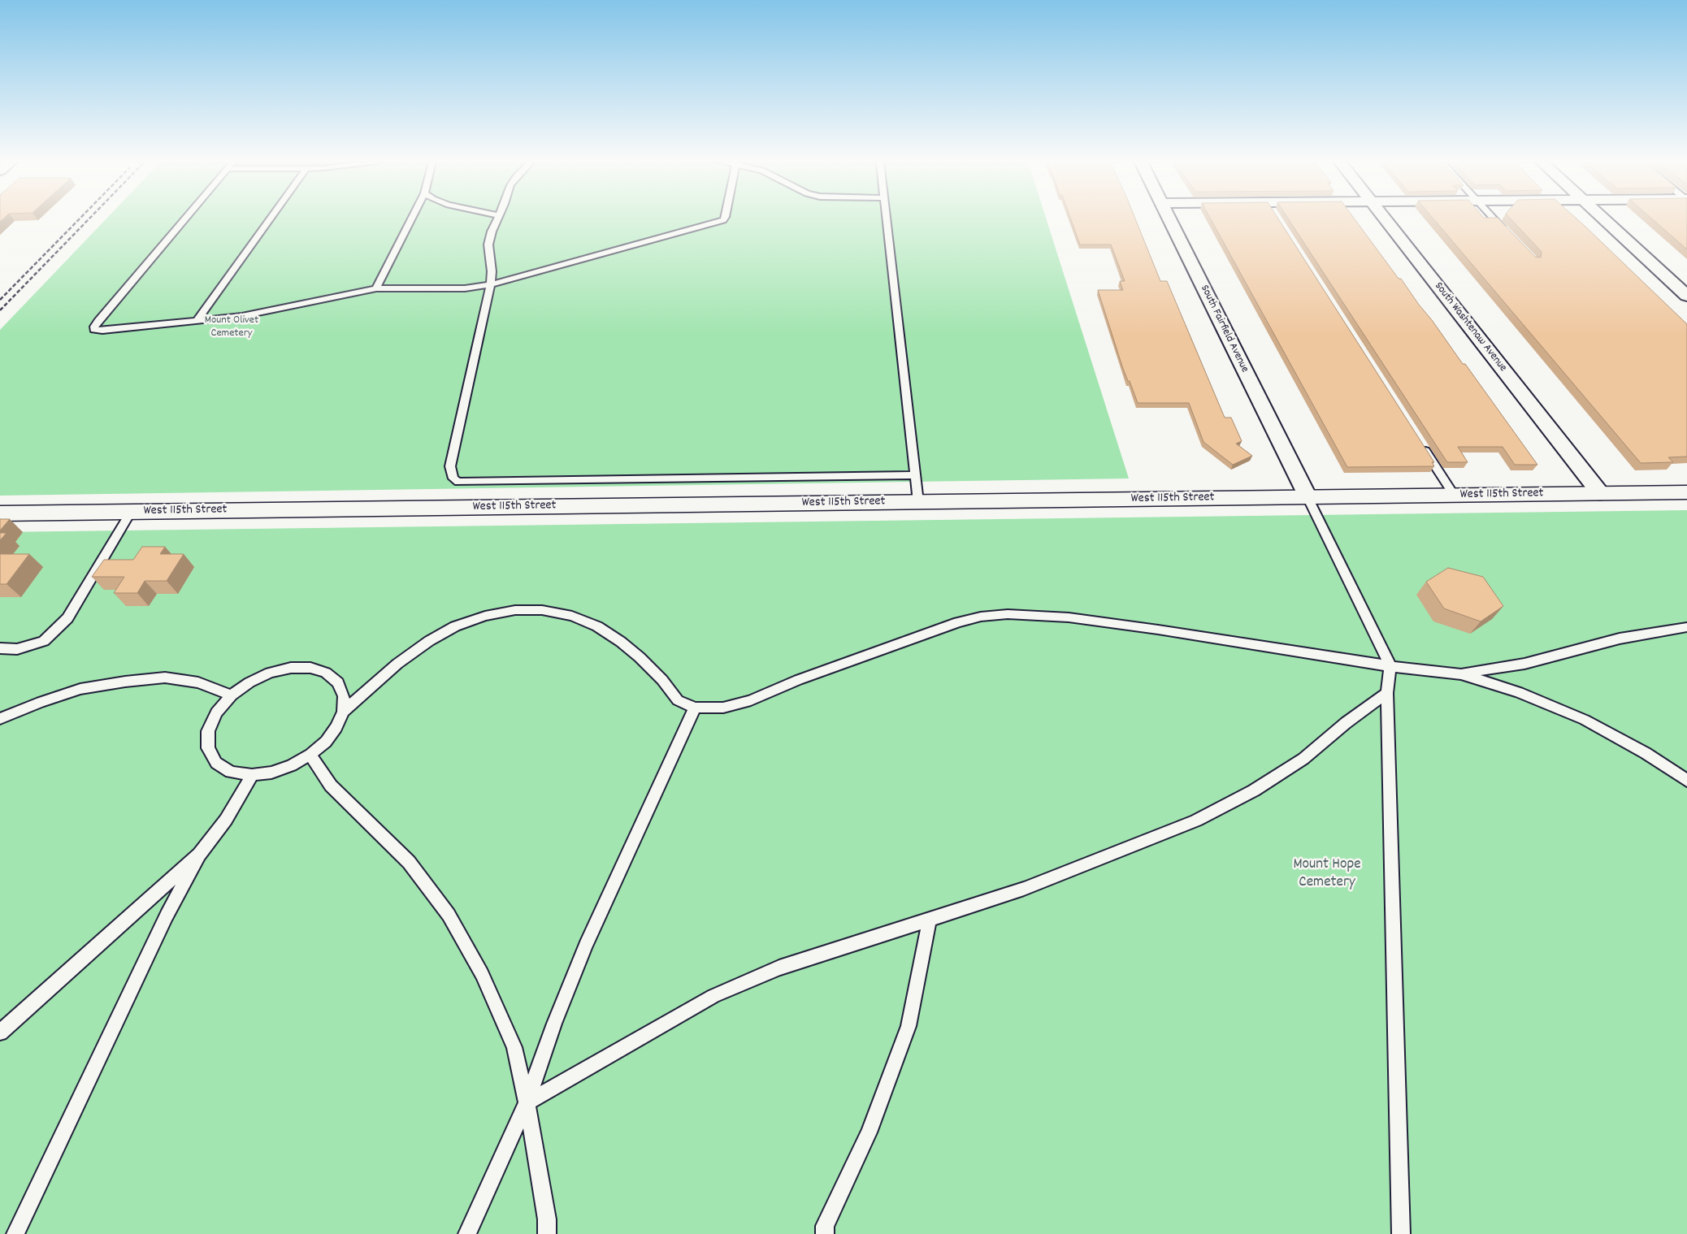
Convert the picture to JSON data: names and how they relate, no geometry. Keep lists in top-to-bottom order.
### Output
{
  "streets": {
    "street": ["South Washtenaw Avenue", "South Fairfield Avenue", "West 115th Street"]
  },
  "crossings": [
    ["South Washtenaw Avenue", "West 115th Street"],
    ["South Fairfield Avenue", "West 115th Street"]
  ],
  "parks": ["Mount Olivet Cemetery", "Mount Hope Cemetery"]
}
